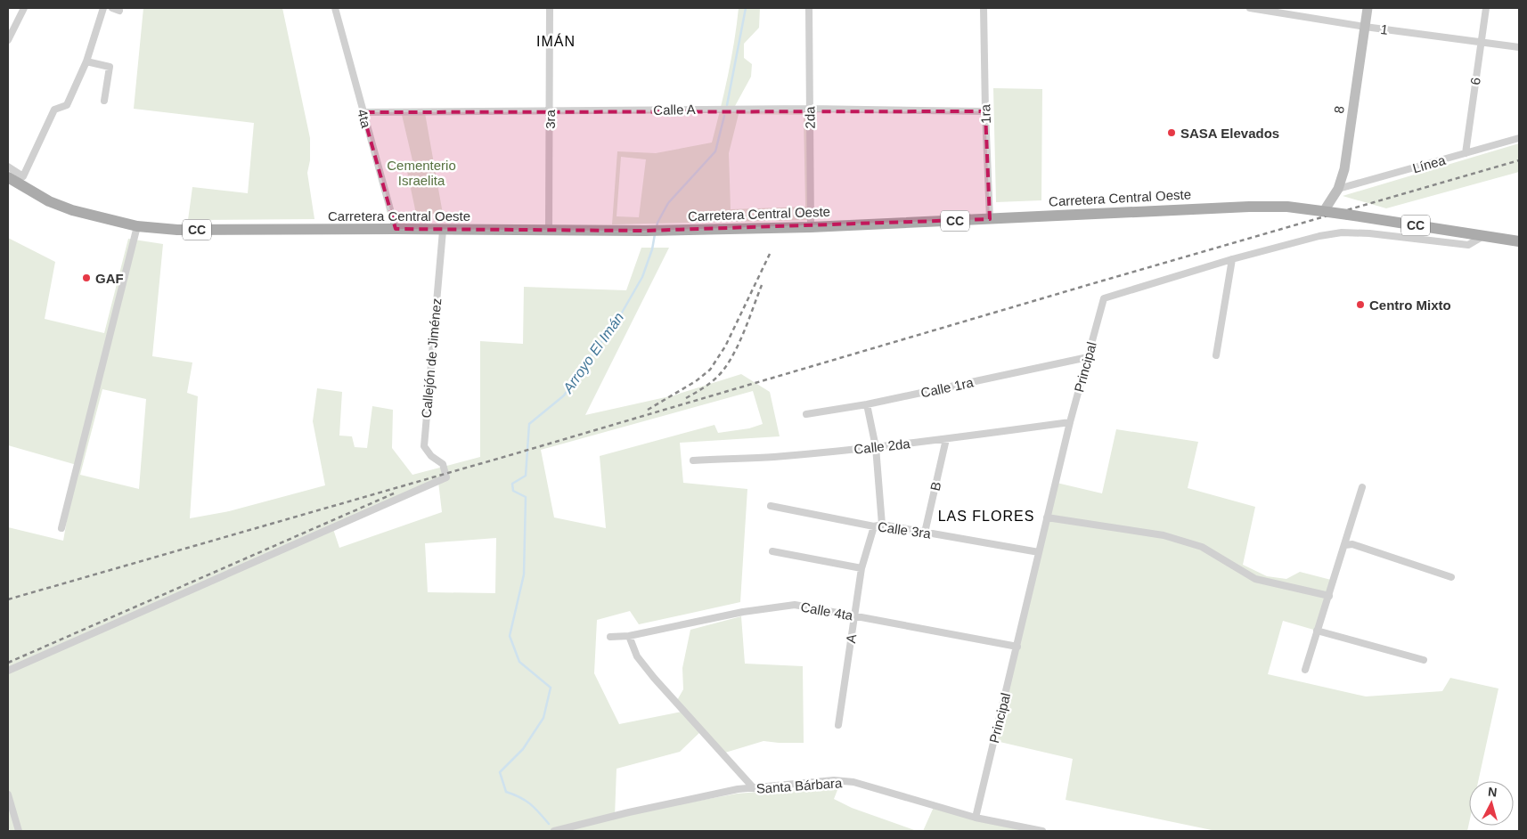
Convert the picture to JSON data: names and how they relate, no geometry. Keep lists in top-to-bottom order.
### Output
{
  "streets": {
    "main road": ["Carretera Central Oeste", "CC"],
    "street": [
      "1",
      "6",
      "Calle A",
      "8",
      "1ra",
      "2da",
      "4ta",
      "3ra",
      "Línea",
      "Callejón de Jiménez",
      "Principal",
      "Calle 1ra",
      "Calle 2da",
      "B",
      "Calle 3ra",
      "Calle 4ta",
      "A",
      "Santa Bárbara"
    ]
  },
  "crossings": [
    ["1", "6"],
    ["1", "8"],
    ["6", "Línea"],
    ["Calle A", "1ra"],
    ["Calle A", "2da"],
    ["Calle A", "4ta"],
    ["Calle A", "3ra"],
    ["8", "Línea"],
    ["8", "Carretera Central Oeste"],
    ["1ra", "Carretera Central Oeste"],
    ["2da", "Carretera Central Oeste"],
    ["4ta", "Carretera Central Oeste"],
    ["3ra", "Carretera Central Oeste"],
    ["Carretera Central Oeste", "Callejón de Jiménez"],
    ["Carretera Central Oeste", "Principal"],
    ["Principal", "Calle 1ra"],
    ["Principal", "Calle 2da"],
    ["Principal", "Calle 3ra"],
    ["Principal", "Calle 4ta"],
    ["Principal", "Santa Bárbara"],
    ["Calle 2da", "B"],
    ["B", "Calle 3ra"],
    ["Calle 3ra", "A"],
    ["Calle 4ta", "A"]
  ],
  "districts": ["IMÁN", "LAS FLORES"],
  "water": ["Arroyo El Imán"],
  "parks": ["Cementerio Israelita"],
  "places": ["SASA Elevados", "GAF", "Centro Mixto"],
  "north": "top"
}
